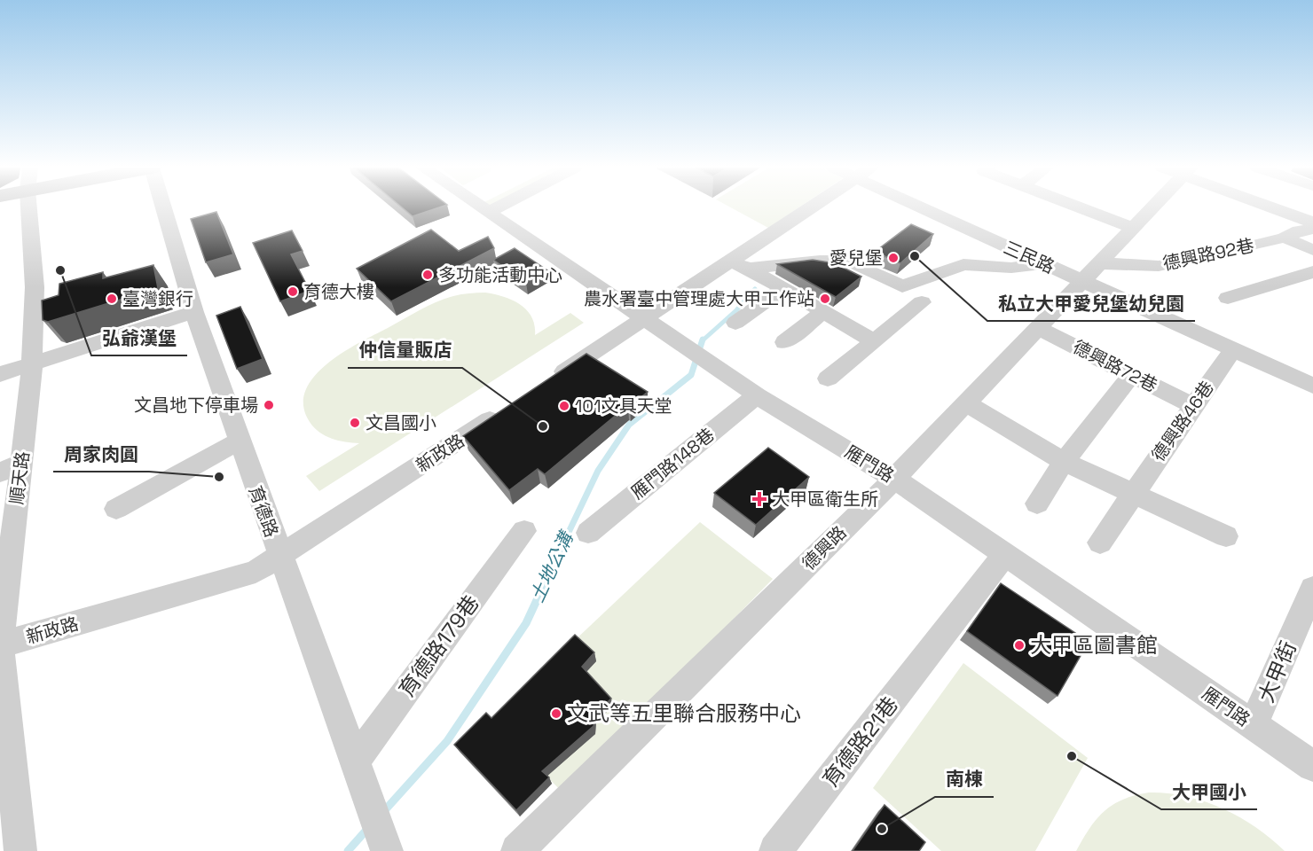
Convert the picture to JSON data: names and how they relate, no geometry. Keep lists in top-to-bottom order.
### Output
{
  "streets": {
    "street": [
      "德興路92巷",
      "三民路",
      "德興路72巷",
      "德興路46巷",
      "新政路",
      "雁門路148巷",
      "雁門路",
      "順天路",
      "育德路",
      "德興路",
      "育德路179巷",
      "大甲街",
      "育德路21巷"
    ]
  },
  "crossings": [
    ["德興路92巷", "德興路"],
    ["三民路", "德興路46巷"],
    ["三民路", "德興路"],
    ["德興路72巷", "德興路46巷"],
    ["德興路72巷", "德興路"],
    ["新政路", "順天路"],
    ["新政路", "育德路"],
    ["雁門路148巷", "雁門路"],
    ["雁門路", "德興路"],
    ["雁門路", "大甲街"],
    ["雁門路", "育德路21巷"],
    ["育德路", "育德路179巷"]
  ],
  "water": ["土地公溝"],
  "places": {
    "other": [
      "私立大甲愛兒堡幼兒園",
      "愛兒堡",
      "弘爺漢堡",
      "多功能活動中心",
      "育德大樓",
      "臺灣銀行",
      "農水署臺中管理處大甲工作站",
      "文昌地下停車場",
      "101文具天堂",
      "文昌國小",
      "仲信量販店",
      "周家肉圓",
      "大甲區圖書館",
      "文武等五里聯合服務中心",
      "大甲國小",
      "南棟"
    ],
    "health": ["大甲區衛生所"]
  }
}
